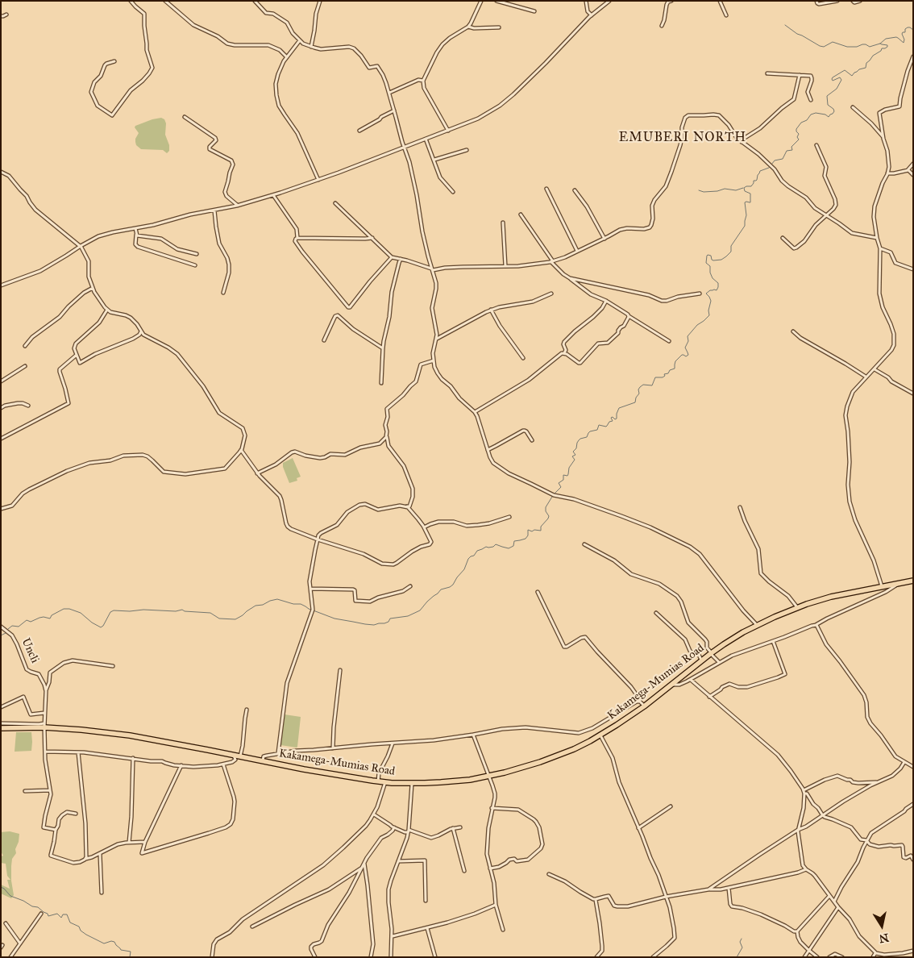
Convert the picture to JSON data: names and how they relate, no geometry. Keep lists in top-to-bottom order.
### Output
{
  "streets": {
    "highway": ["Kakamega-Mumias Road"],
    "street": ["Uncli"]
  },
  "districts": ["EMUBERI NORTH"],
  "north": "bottom"
}
